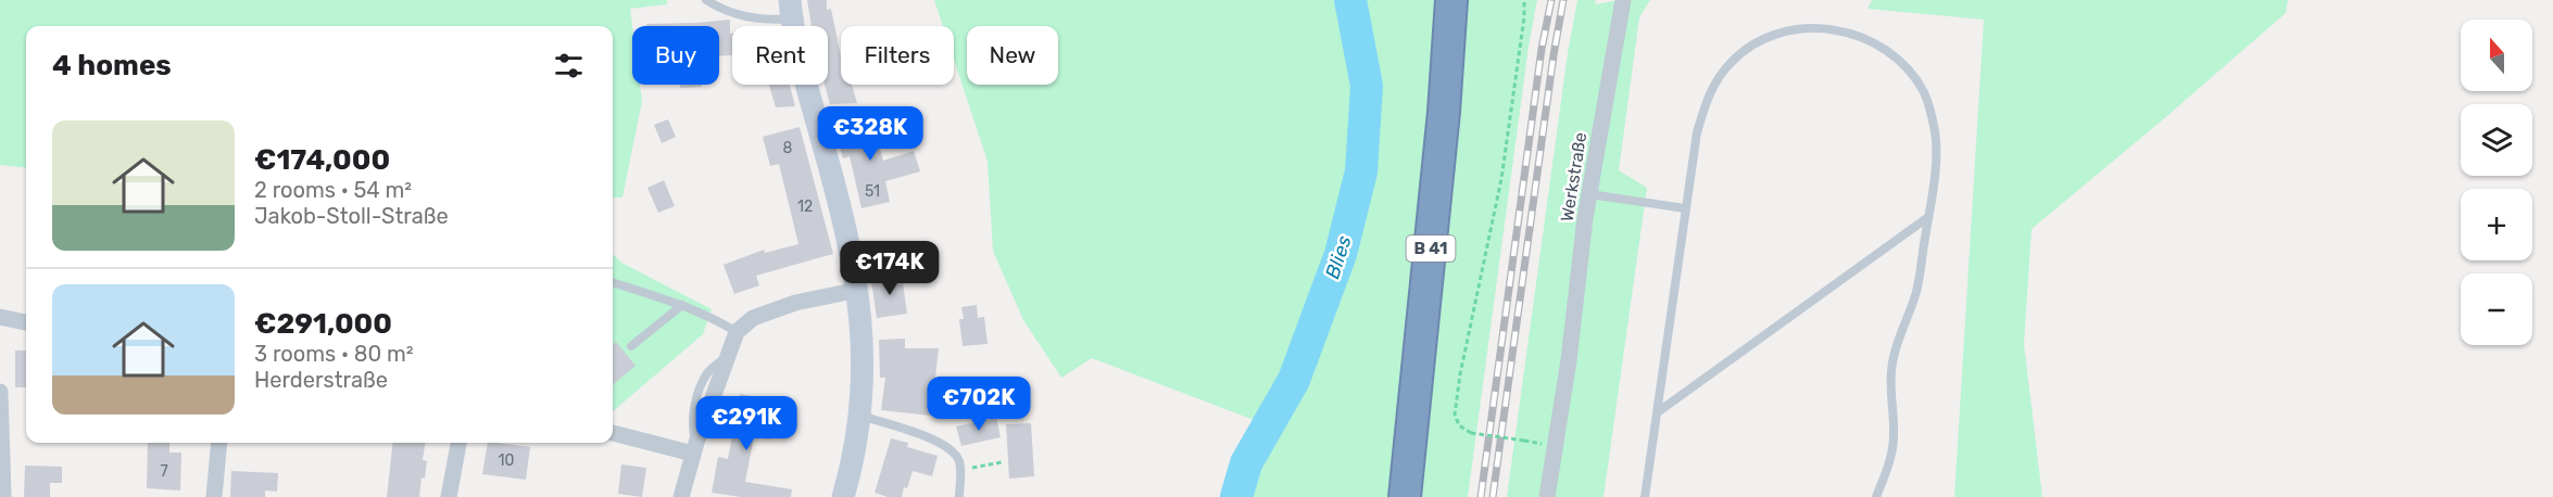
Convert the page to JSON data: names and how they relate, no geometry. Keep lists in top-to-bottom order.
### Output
{
  "streets": {
    "highway": ["B 41"],
    "street": ["Werkstraße"]
  },
  "water": ["Blies"],
  "house_numbers": [
    "8",
    "51",
    "12",
    "10",
    "7"
  ],
  "north": "top",
  "page": {
    "map_buttons": ["+", "−"],
    "chip": [
      "Buy",
      "Rent",
      "Filters",
      "New"
    ],
    "heading": "4 homes",
    "list": [
      {
        "name": "€174,000",
        "note": "2 rooms · 54 m² · Jakob-Stoll-Straße"
      },
      {
        "name": "€291,000",
        "note": "3 rooms · 80 m² · Herderstraße"
      }
    ],
    "price": [
      "€328K",
      "€174K",
      "€702K",
      "€291K"
    ]
  }
}
